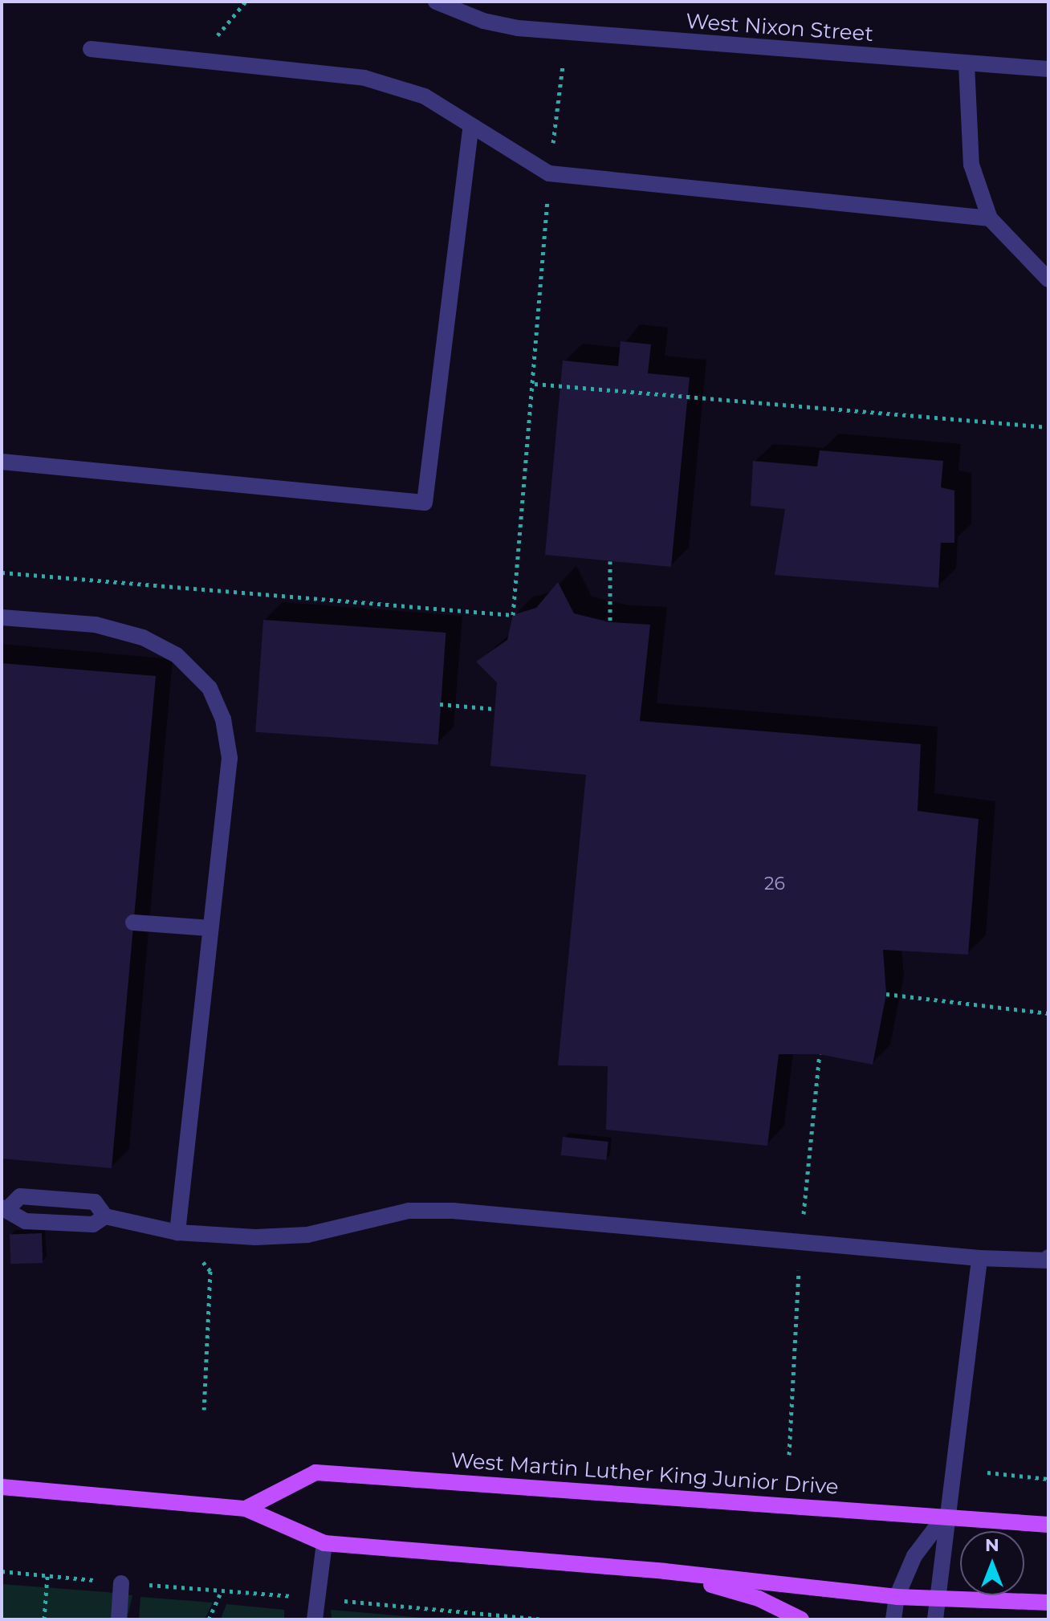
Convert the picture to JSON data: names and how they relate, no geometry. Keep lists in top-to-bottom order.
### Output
{
  "streets": {
    "main road": ["West Martin Luther King Junior Drive"],
    "street": ["West Nixon Street"]
  },
  "house_numbers": ["26"],
  "north": "top"
}
